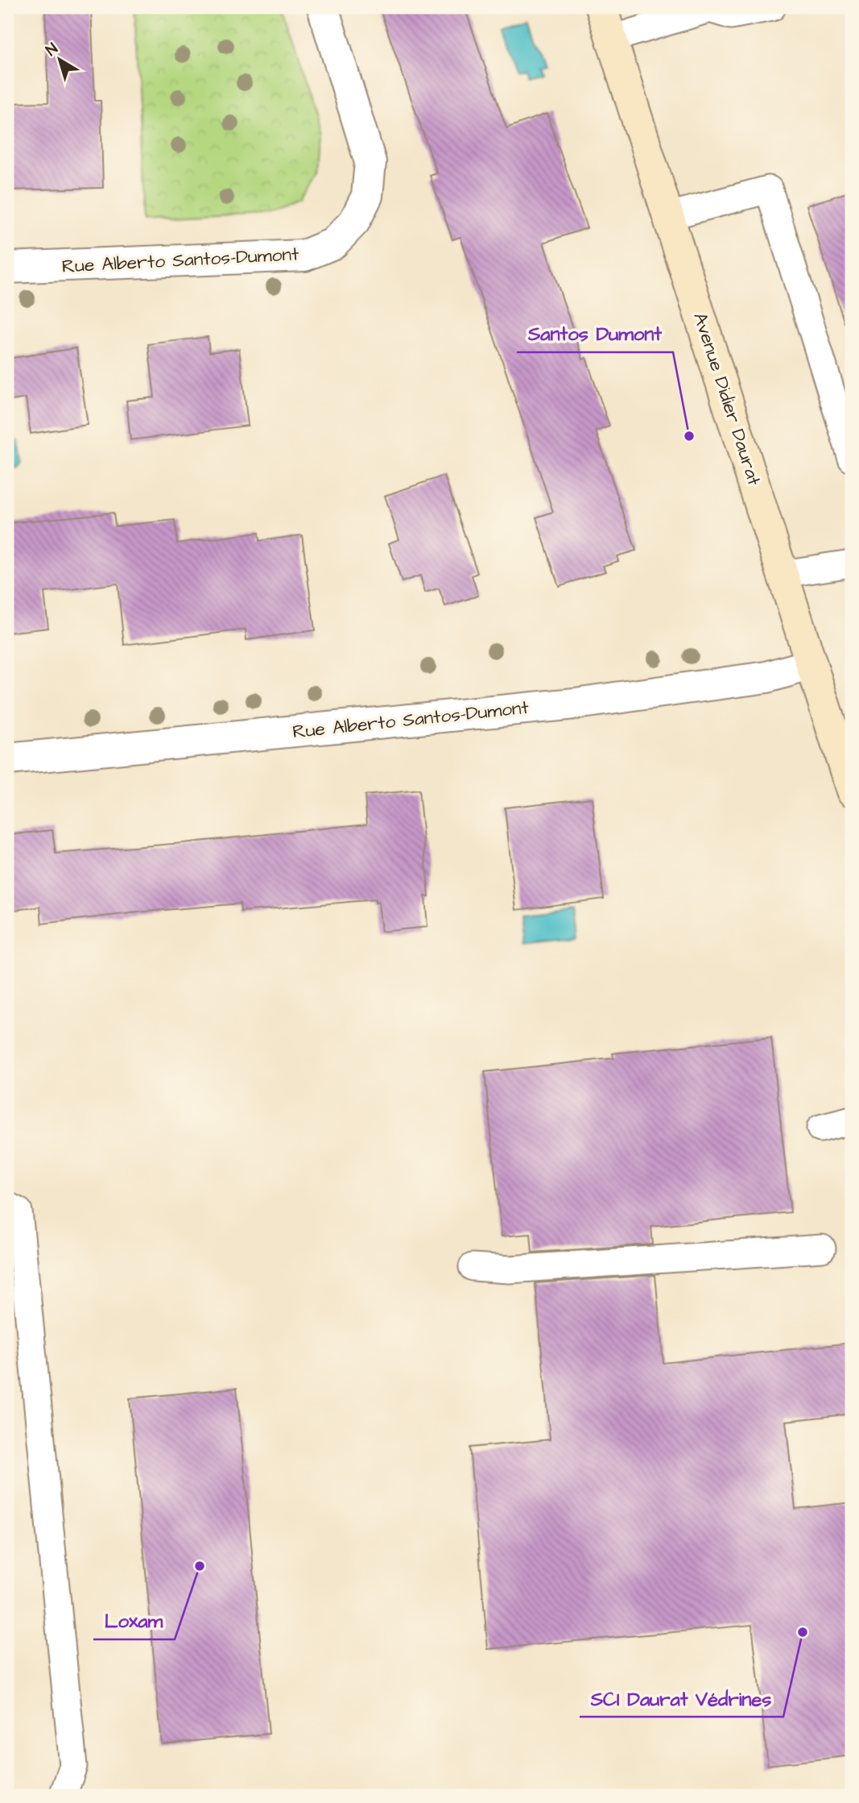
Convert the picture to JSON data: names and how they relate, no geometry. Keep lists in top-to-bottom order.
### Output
{
  "streets": {
    "main road": ["Avenue Didier Daurat"],
    "street": ["Rue Alberto Santos-Dumont"]
  },
  "crossings": [
    ["Rue Alberto Santos-Dumont", "Avenue Didier Daurat"]
  ],
  "places": ["Santos Dumont", "Loxam", "SCI Daurat Védrines"],
  "north": "top left"
}
